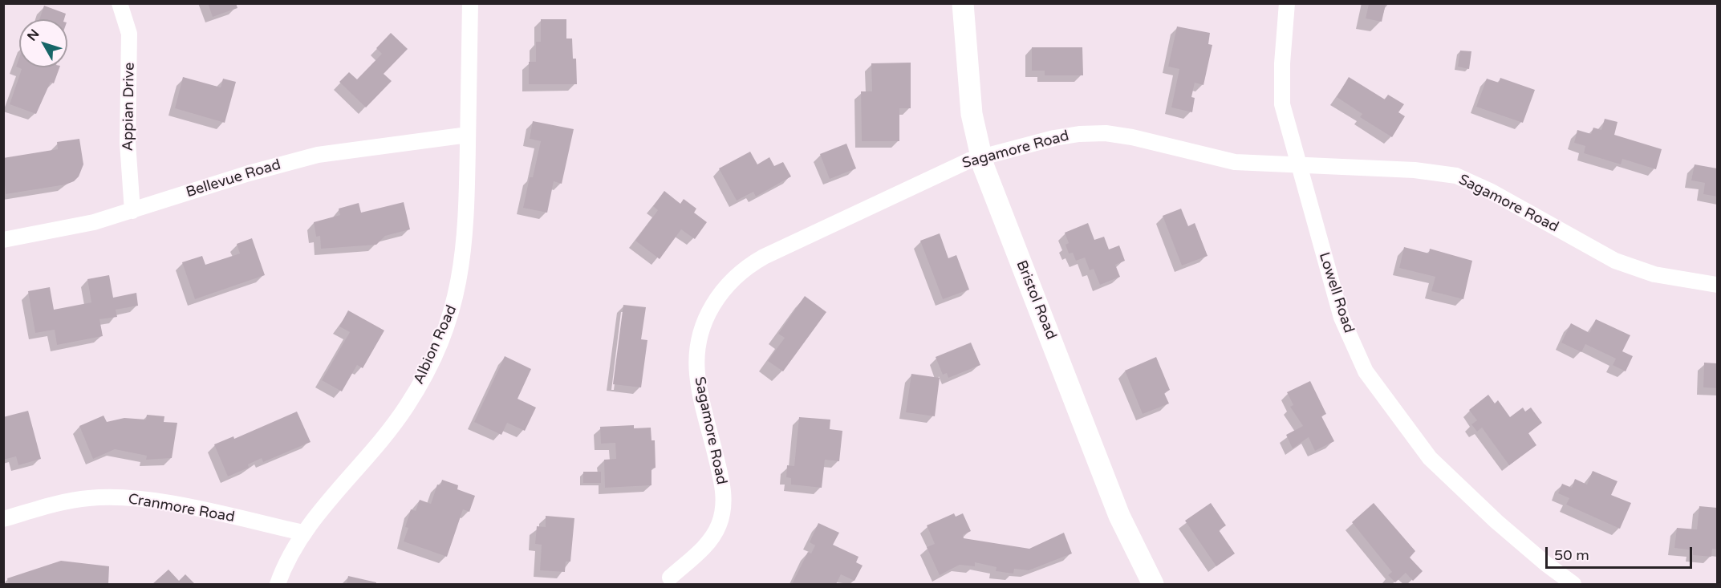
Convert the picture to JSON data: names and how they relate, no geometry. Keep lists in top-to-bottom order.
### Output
{
  "streets": {
    "street": [
      "Appian Drive",
      "Sagamore Road",
      "Bellevue Road",
      "Lowell Road",
      "Bristol Road",
      "Albion Road",
      "Cranmore Road"
    ]
  },
  "crossings": [
    ["Appian Drive", "Bellevue Road"],
    ["Sagamore Road", "Lowell Road"],
    ["Sagamore Road", "Bristol Road"],
    ["Bellevue Road", "Albion Road"],
    ["Albion Road", "Cranmore Road"]
  ],
  "scale_bar": "50 m",
  "north": "top left"
}
